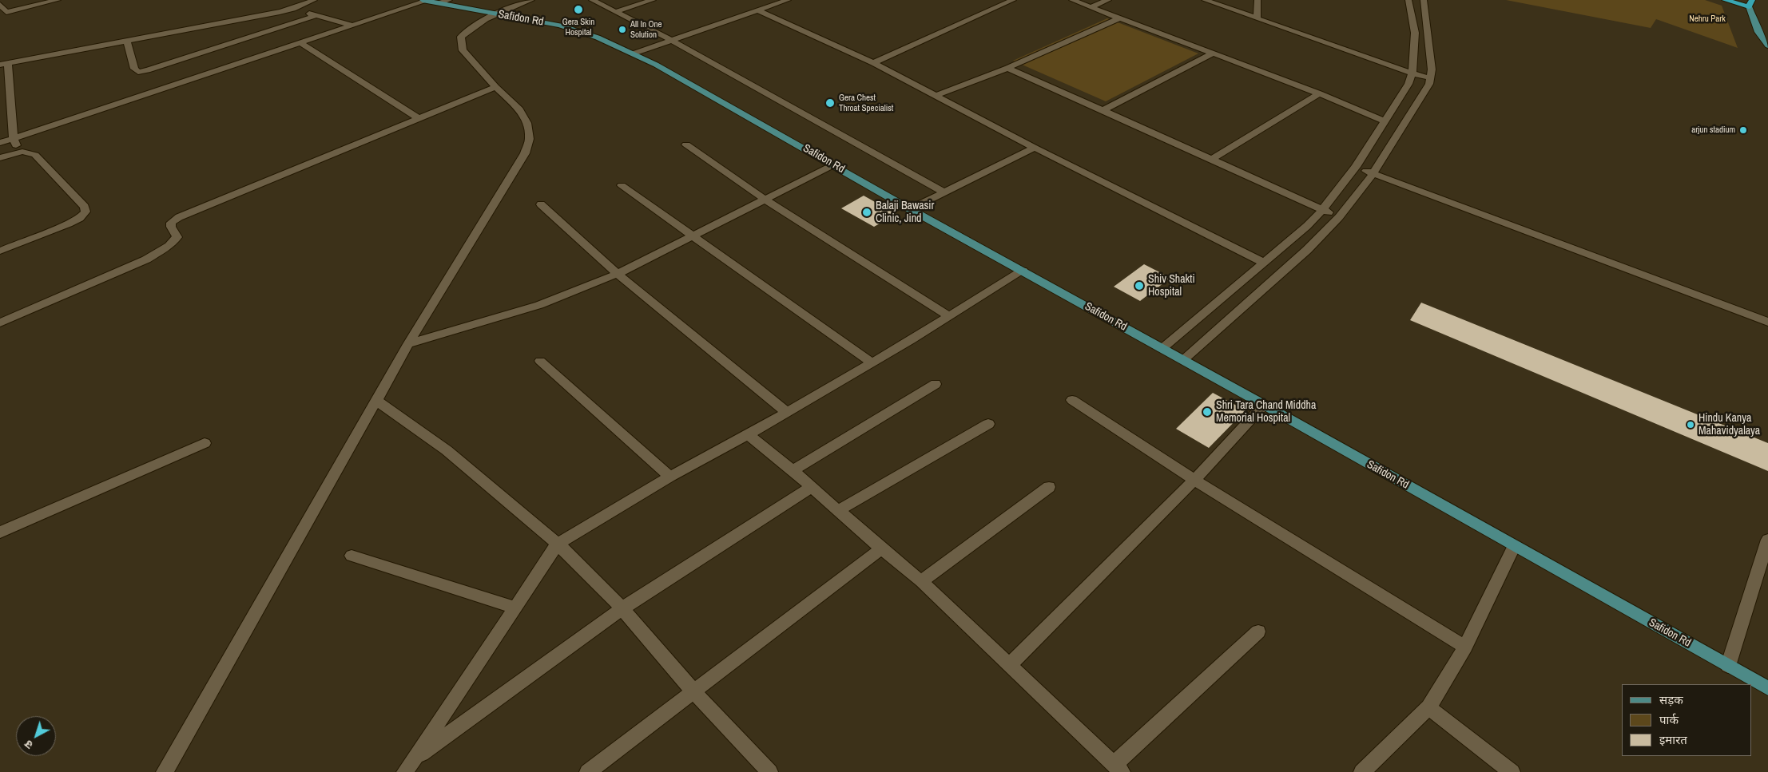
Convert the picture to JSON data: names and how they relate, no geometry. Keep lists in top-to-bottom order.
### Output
{
  "streets": {
    "main road": ["Safidon Rd"]
  },
  "parks": ["Nehru Park"],
  "places": [
    "Gera Skin Hospital",
    "All In One Solution",
    "Gera Chest Throat Specialist",
    "arjun stadium",
    "Balaji Bawasir Clinic, Jind",
    "Shiv Shakti Hospital",
    "Shri Tara Chand Middha Memorial Hospital",
    "Hindu Kanya Mahavidyalaya"
  ],
  "legend": ["सड़क", "पार्क", "इमारत"],
  "north": "bottom left"
}
